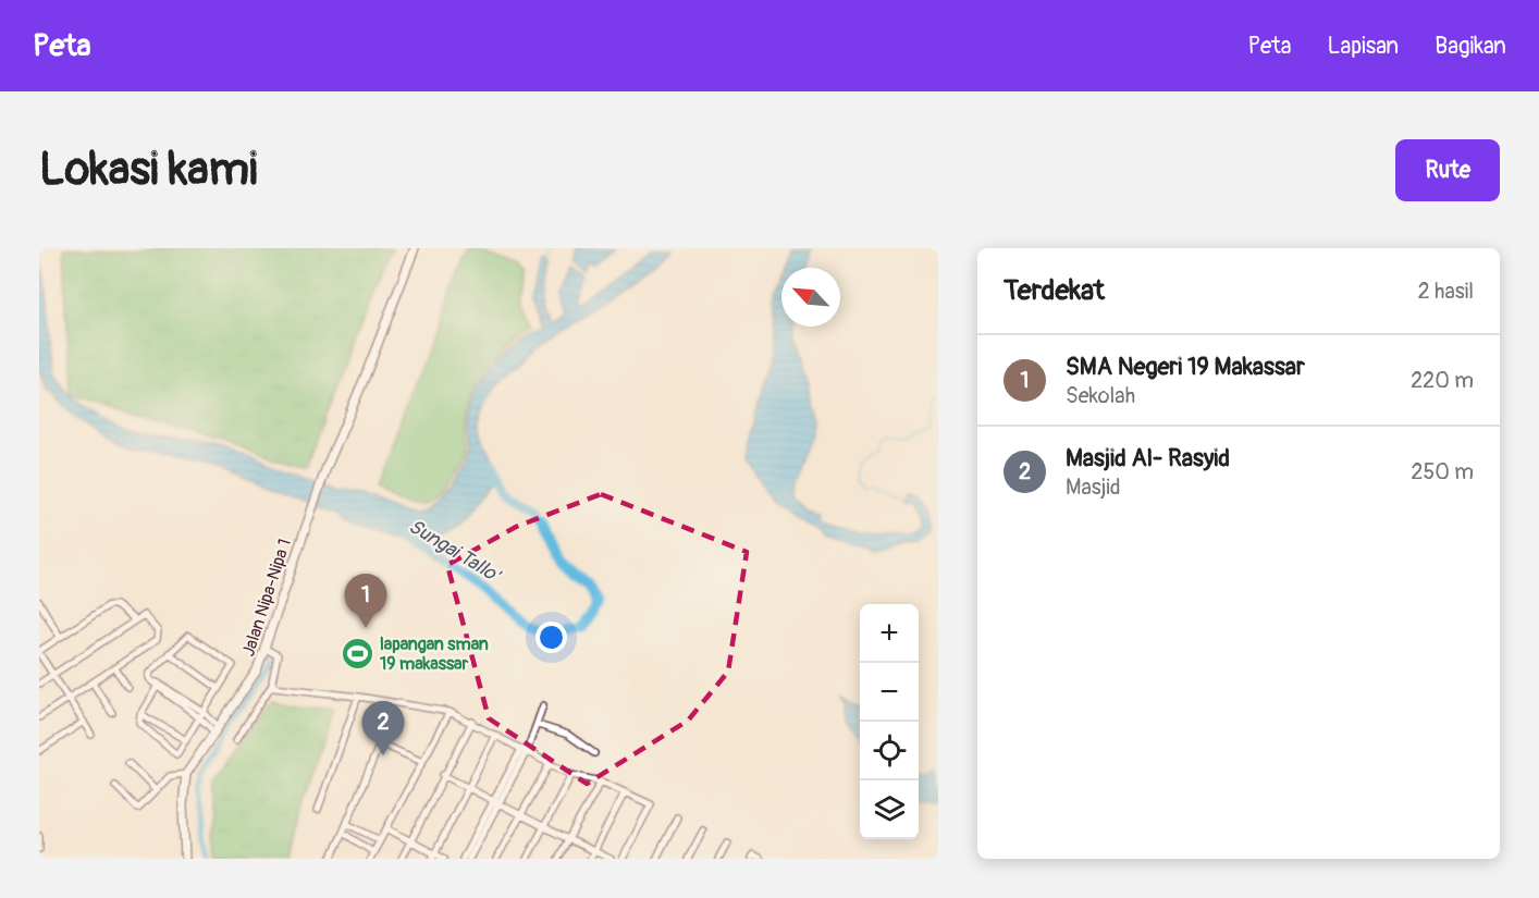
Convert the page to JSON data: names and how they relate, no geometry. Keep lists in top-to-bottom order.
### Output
{
  "streets": {
    "street": ["Jalan Nipa-Nipa 1"]
  },
  "water": ["Sungai Tallo'"],
  "places": {
    "sports": ["lapangan sman 19 makassar"]
  },
  "north": "top left",
  "page": {
    "header": "Peta",
    "nav": ["Peta", "Lapisan", "Bagikan"],
    "buttons": "Rute",
    "title": "Lokasi kami",
    "heading": ["Terdekat", "2 hasil"],
    "list": [
      {
        "mark": "1",
        "name": "SMA Negeri 19 Makassar",
        "note": "Sekolah",
        "value": "220 m"
      },
      {
        "mark": "2",
        "name": "Masjid Al- Rasyid",
        "note": "Masjid",
        "value": "250 m"
      }
    ],
    "pins": ["1", "2"],
    "map_buttons": ["+", "−"]
  }
}
